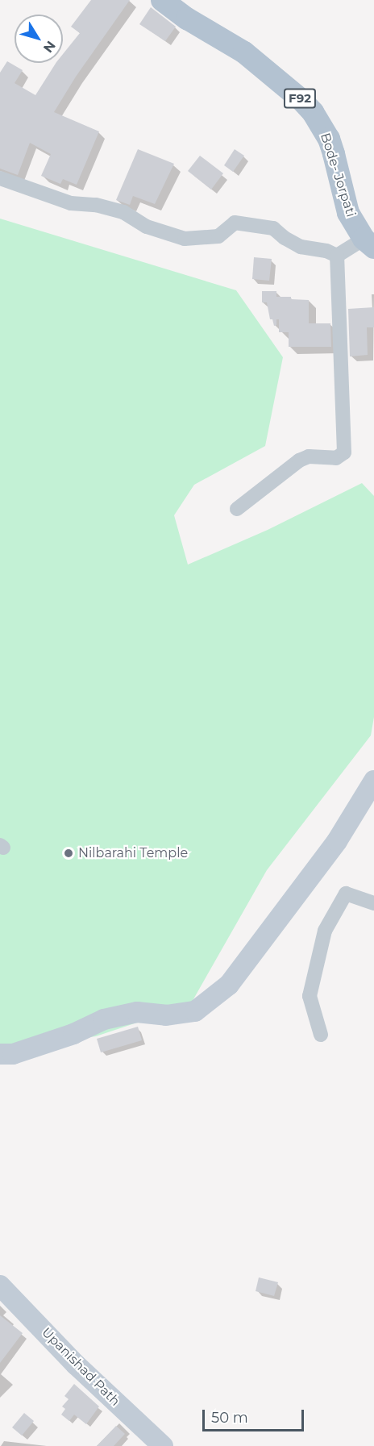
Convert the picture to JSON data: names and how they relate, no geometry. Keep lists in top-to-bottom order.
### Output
{
  "streets": {
    "main road": ["F92", "Bode- Jorpati", "Upanishad Path"]
  },
  "places": ["Nilbarahi Temple"],
  "scale_bar": "50 m",
  "north": "bottom right"
}
